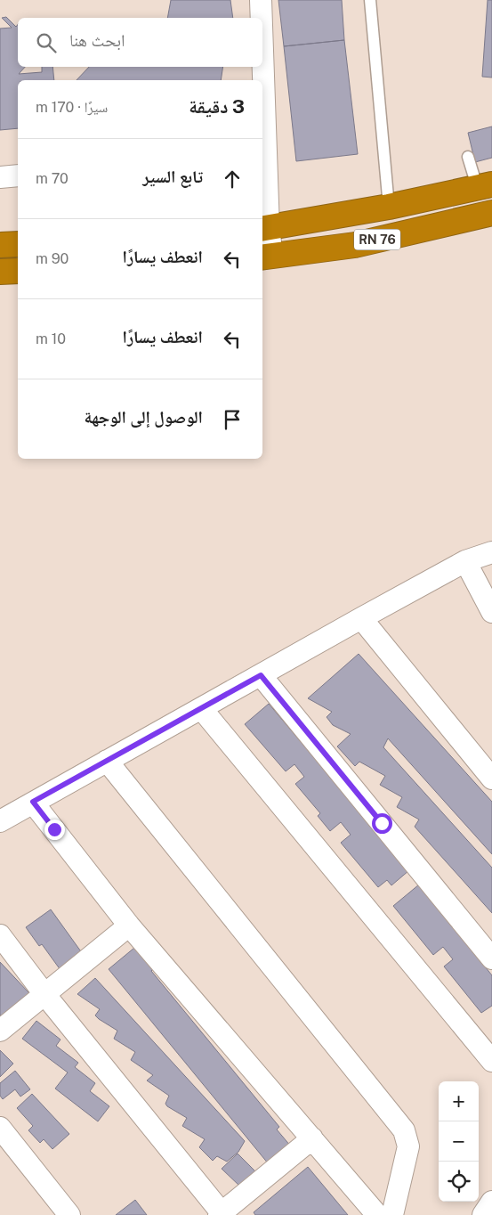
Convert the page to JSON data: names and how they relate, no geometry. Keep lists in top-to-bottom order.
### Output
{
  "streets": {
    "highway": ["RN 76"]
  },
  "page": {
    "search": "ابحث هنا",
    "heading": ["3 دقيقة", "سيرًا · 170 m"],
    "list": [
      ["تابع السير", "70 m"],
      ["انعطف يسارًا", "90 m"],
      ["انعطف يسارًا", "10 m"],
      "الوصول إلى الوجهة"
    ],
    "map_buttons": ["+", "−"]
  }
}
